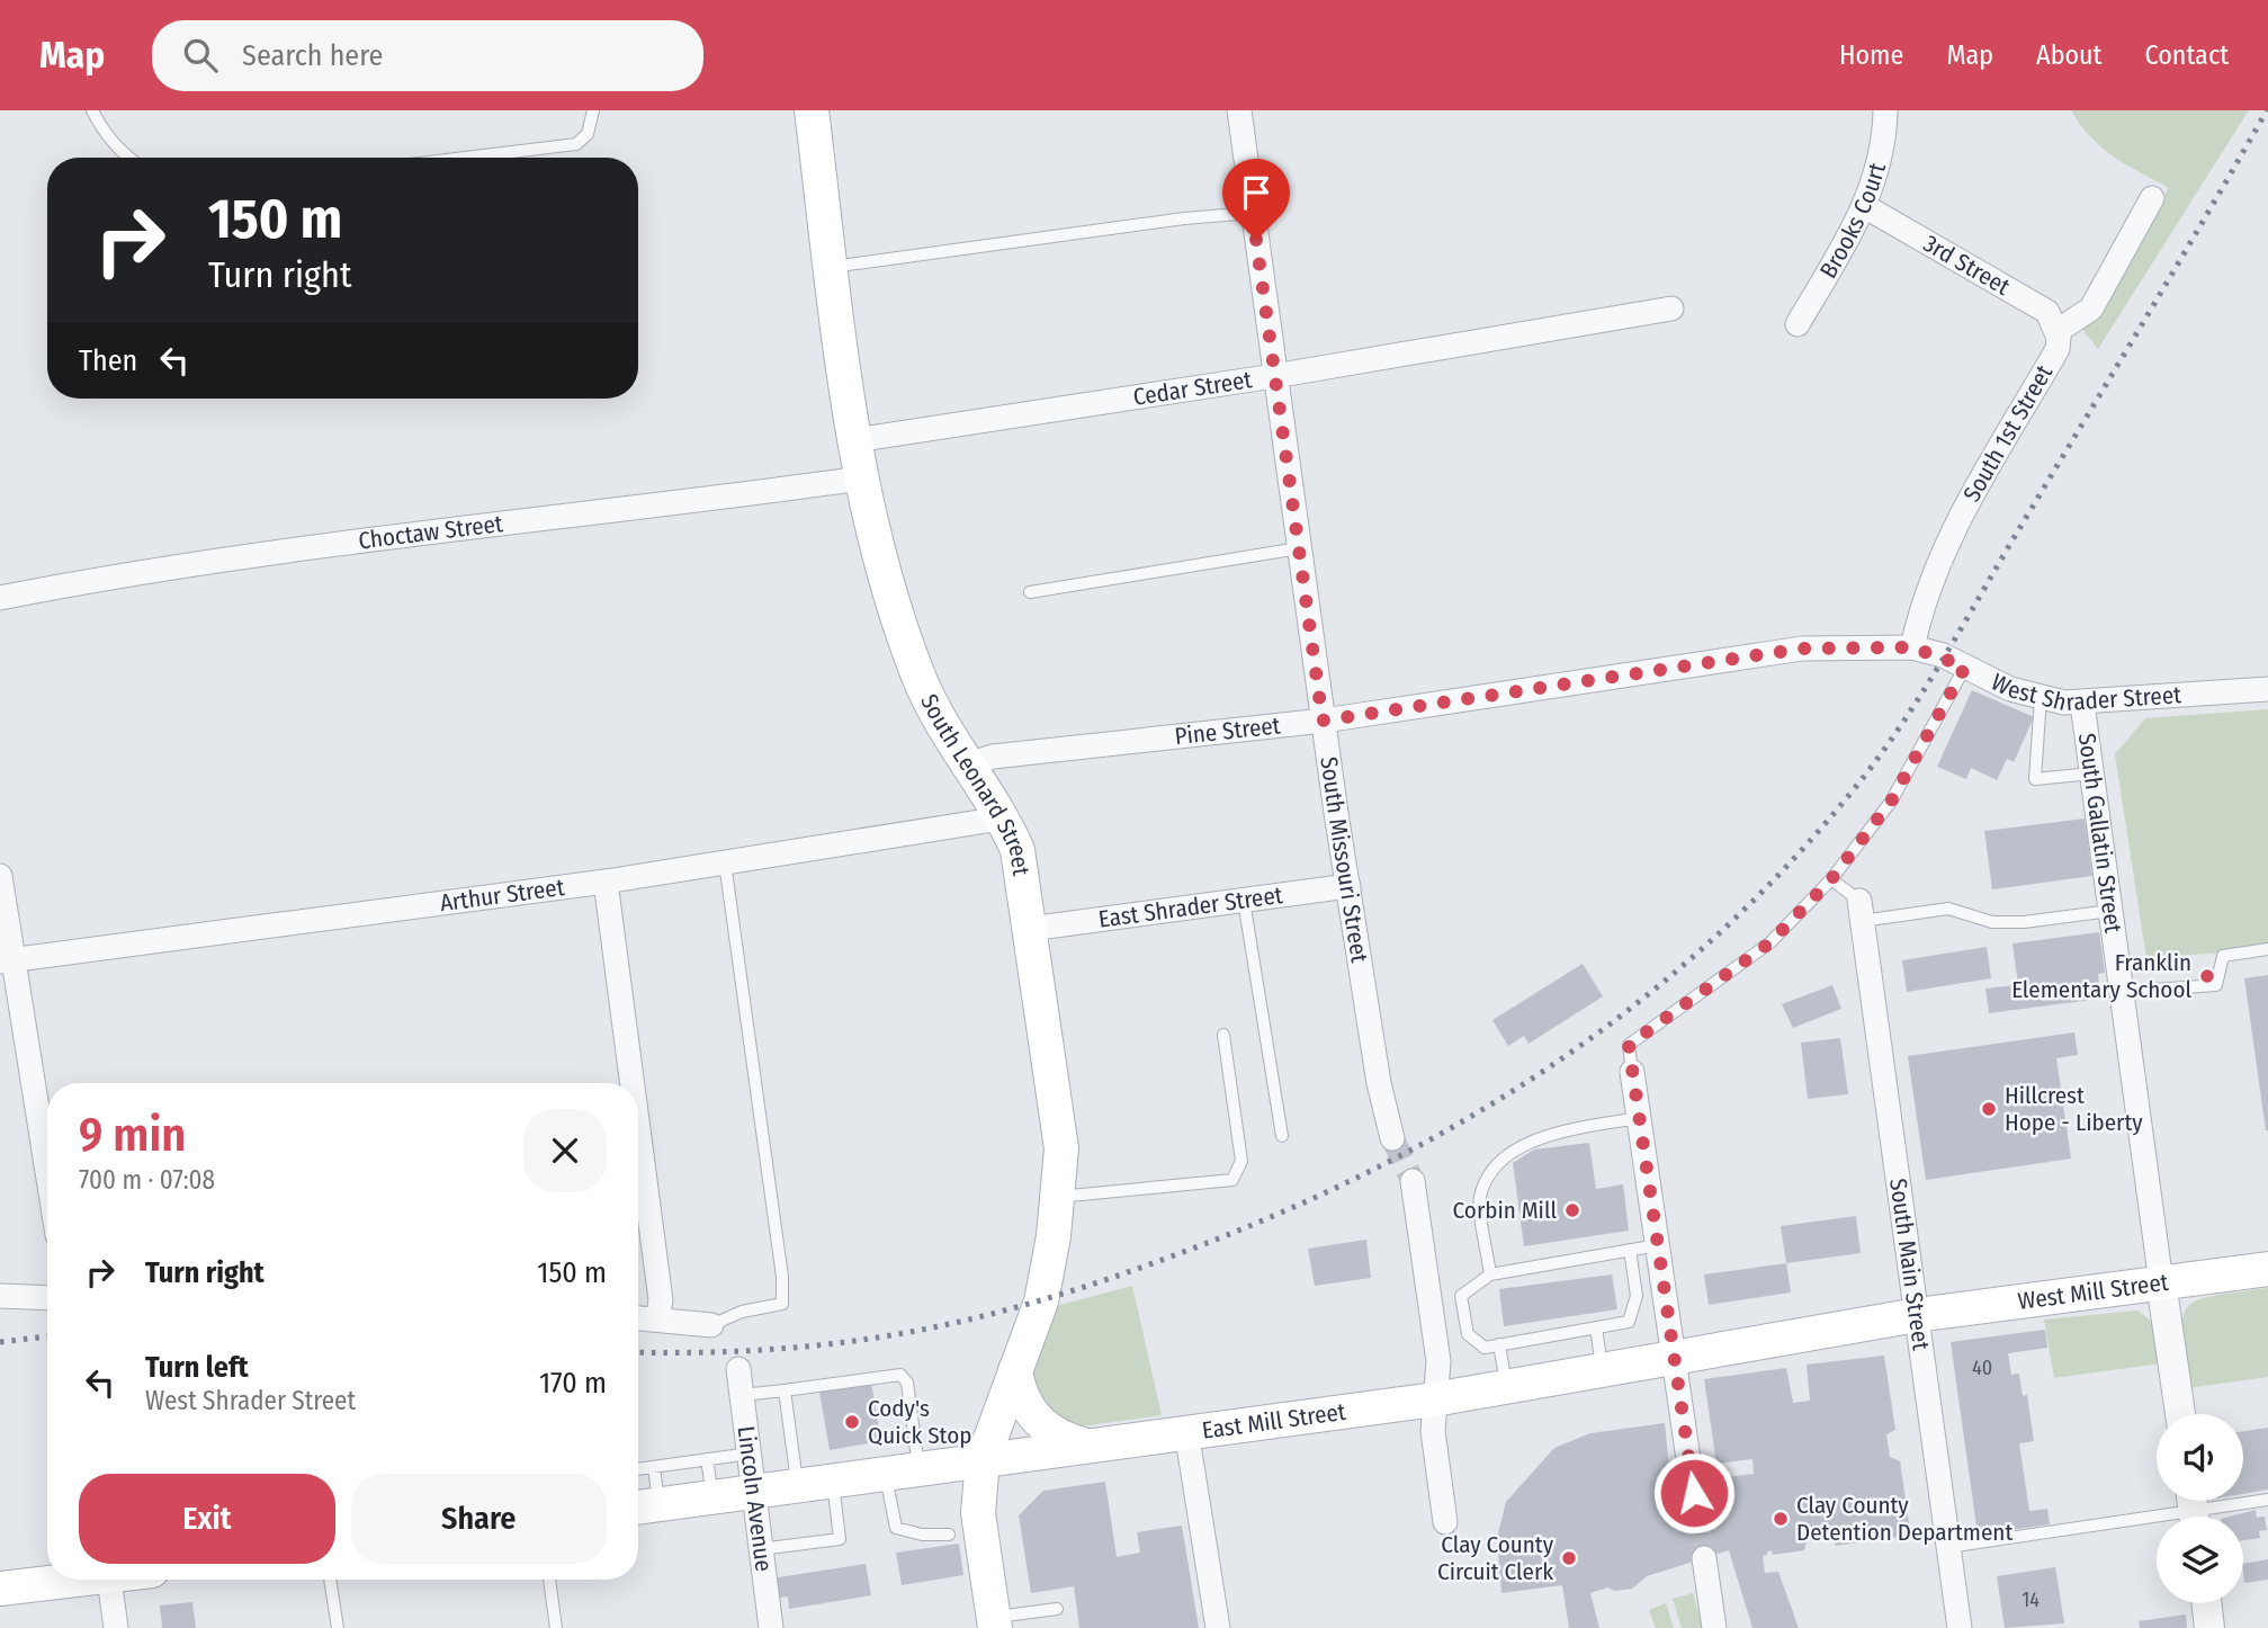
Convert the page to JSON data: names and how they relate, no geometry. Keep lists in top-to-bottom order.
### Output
{
  "streets": {
    "main road": ["South Leonard Street", "West Mill Street", "East Mill Street"],
    "street": [
      "Brooks Court",
      "3rd Street",
      "Cedar Street",
      "South 1st Street",
      "Choctaw Street",
      "West Shrader Street",
      "Pine Street",
      "South Gallatin Street",
      "South Missouri Street",
      "Arthur Street",
      "East Shrader Street",
      "South Main Street",
      "Lincoln Avenue"
    ]
  },
  "crossings": [
    ["Brooks Court", "3rd Street"],
    ["3rd Street", "South 1st Street"],
    ["Cedar Street", "South Leonard Street"],
    ["Cedar Street", "South Missouri Street"],
    ["South 1st Street", "West Shrader Street"],
    ["South 1st Street", "Pine Street"],
    ["Choctaw Street", "South Leonard Street"],
    ["West Shrader Street", "Pine Street"],
    ["West Shrader Street", "South Gallatin Street"],
    ["Pine Street", "South Leonard Street"],
    ["Pine Street", "South Missouri Street"],
    ["South Leonard Street", "Arthur Street"],
    ["South Leonard Street", "East Shrader Street"],
    ["South Leonard Street", "East Mill Street"],
    ["South Gallatin Street", "West Mill Street"],
    ["South Missouri Street", "East Shrader Street"],
    ["South Main Street", "West Mill Street"],
    ["South Main Street", "East Mill Street"],
    ["West Mill Street", "East Mill Street"],
    ["East Mill Street", "Lincoln Avenue"]
  ],
  "places": [
    "Franklin Elementary School",
    "Hillcrest Hope - Liberty",
    "Corbin Mill",
    "Cody's Quick Stop",
    "Clay County Detention Department",
    "Clay County Circuit Clerk"
  ],
  "house_numbers": ["40", "14"],
  "page": {
    "header": "Map",
    "search": "Search here",
    "nav": [
      "Home",
      "Map",
      "About",
      "Contact"
    ],
    "turn": ["150 m", "Turn right"],
    "then": "Then",
    "heading": ["9 min", "700 m · 07:08"],
    "list": [
      {
        "name": "Turn right",
        "value": "150 m"
      },
      {
        "name": "Turn left",
        "note": "West Shrader Street",
        "value": "170 m"
      }
    ],
    "buttons": ["Exit", "Share"]
  }
}
